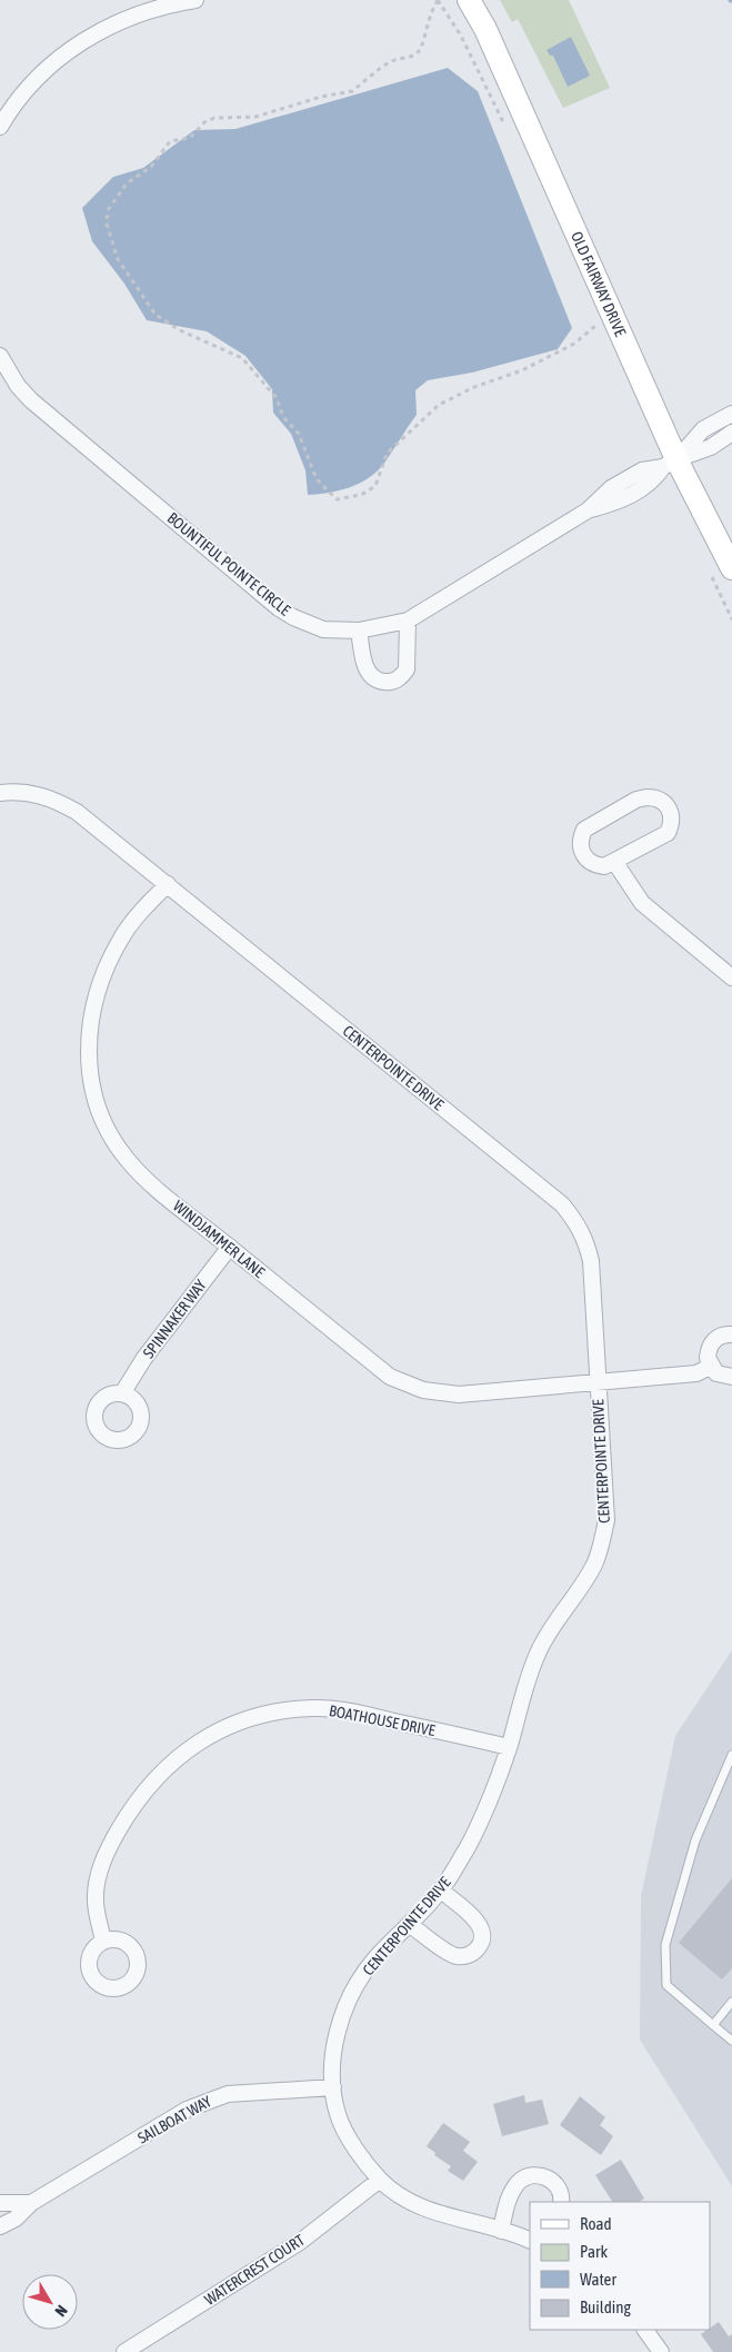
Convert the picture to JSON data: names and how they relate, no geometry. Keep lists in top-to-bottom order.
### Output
{
  "streets": {
    "street": [
      "OLD FAIRWAY DRIVE",
      "BOUNTIFUL POINTE CIRCLE",
      "CENTERPOINTE DRIVE",
      "WINDJAMMER LANE",
      "SPINNAKER WAY",
      "BOATHOUSE DRIVE",
      "SAILBOAT WAY",
      "WATERCREST COURT"
    ]
  },
  "crossings": [
    ["OLD FAIRWAY DRIVE", "BOUNTIFUL POINTE CIRCLE"],
    ["CENTERPOINTE DRIVE", "WINDJAMMER LANE"],
    ["CENTERPOINTE DRIVE", "BOATHOUSE DRIVE"],
    ["CENTERPOINTE DRIVE", "SAILBOAT WAY"],
    ["CENTERPOINTE DRIVE", "WATERCREST COURT"],
    ["WINDJAMMER LANE", "SPINNAKER WAY"]
  ],
  "legend": [
    "Road",
    "Park",
    "Water",
    "Building"
  ],
  "north": "bottom right"
}
